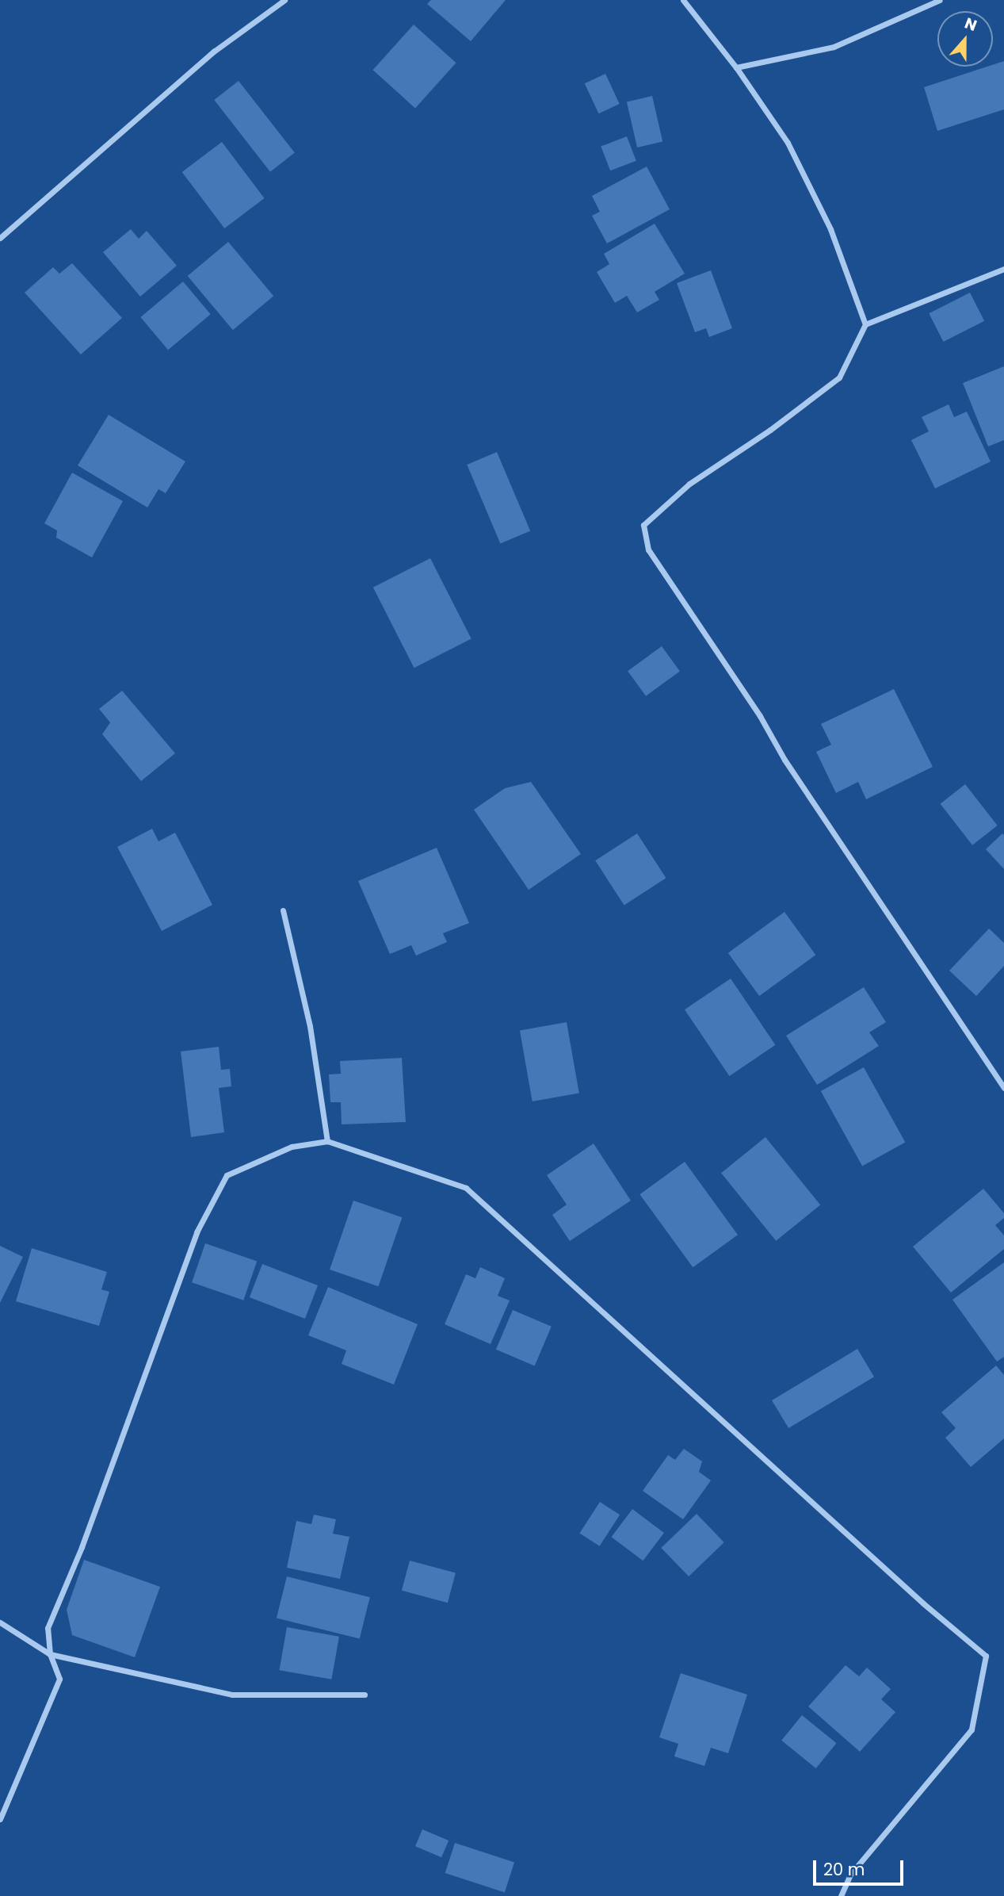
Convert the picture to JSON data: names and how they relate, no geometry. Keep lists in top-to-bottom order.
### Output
{
  "scale_bar": "20 m",
  "north": "top"
}
